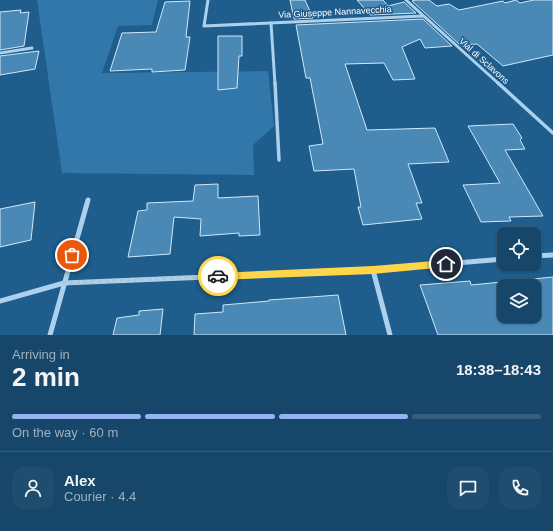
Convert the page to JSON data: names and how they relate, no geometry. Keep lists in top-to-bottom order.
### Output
{
  "streets": {
    "street": ["Via Giuseppe Nannavecchia", "Vial di Sclavons"]
  },
  "crossings": [
    ["Via Giuseppe Nannavecchia", "Vial di Sclavons"]
  ],
  "page": {
    "heading": ["2 min", "Arriving in", "18:38–18:43"],
    "panel": ["Alex", "Courier · 4.4"],
    "bar": "On the way · 60 m"
  }
}
